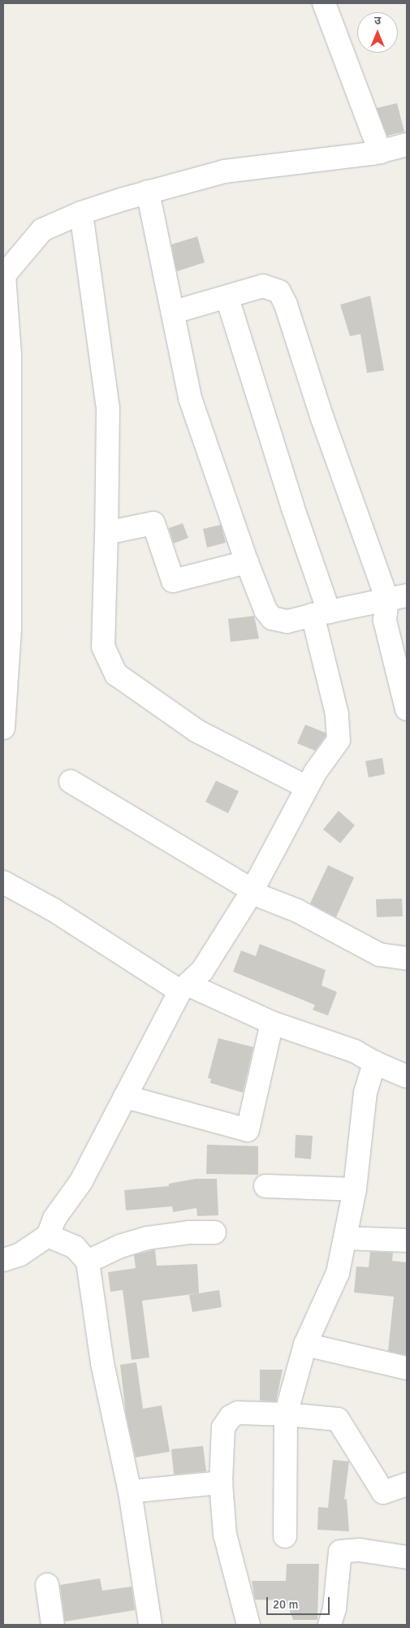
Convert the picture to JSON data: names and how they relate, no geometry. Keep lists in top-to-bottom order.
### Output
{
  "scale_bar": "20 m",
  "north": "top"
}
